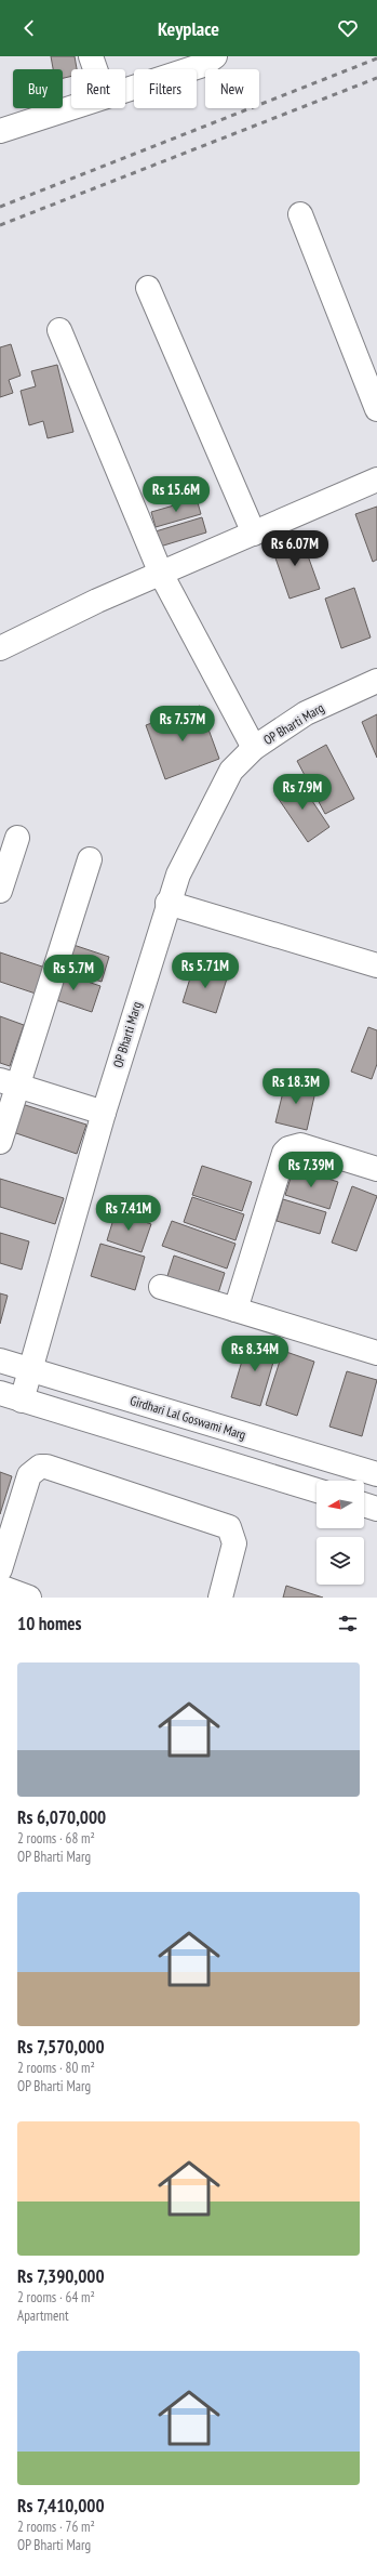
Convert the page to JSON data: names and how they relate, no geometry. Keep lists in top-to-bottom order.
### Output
{
  "streets": {
    "street": ["OP Bharti Marg", "Girdhari Lal Goswami Marg"]
  },
  "crossings": [
    ["OP Bharti Marg", "Girdhari Lal Goswami Marg"]
  ],
  "north": "left",
  "page": {
    "header": "Keyplace",
    "chip": [
      "Buy",
      "Rent",
      "Filters",
      "New"
    ],
    "price": [
      "Rs 15.6M",
      "Rs 6.07M",
      "Rs 7.57M",
      "Rs 7.9M",
      "Rs 5.71M",
      "Rs 5.7M",
      "Rs 18.3M",
      "Rs 7.39M",
      "Rs 7.41M",
      "Rs 8.34M"
    ],
    "heading": "10 homes",
    "list": [
      {
        "name": "Rs 6,070,000",
        "note": "2 rooms · 68 m² · OP Bharti Marg"
      },
      {
        "name": "Rs 7,570,000",
        "note": "2 rooms · 80 m² · OP Bharti Marg"
      },
      {
        "name": "Rs 7,390,000",
        "note": "2 rooms · 64 m² · Apartment"
      },
      {
        "name": "Rs 7,410,000",
        "note": "2 rooms · 76 m² · OP Bharti Marg"
      }
    ]
  }
}
